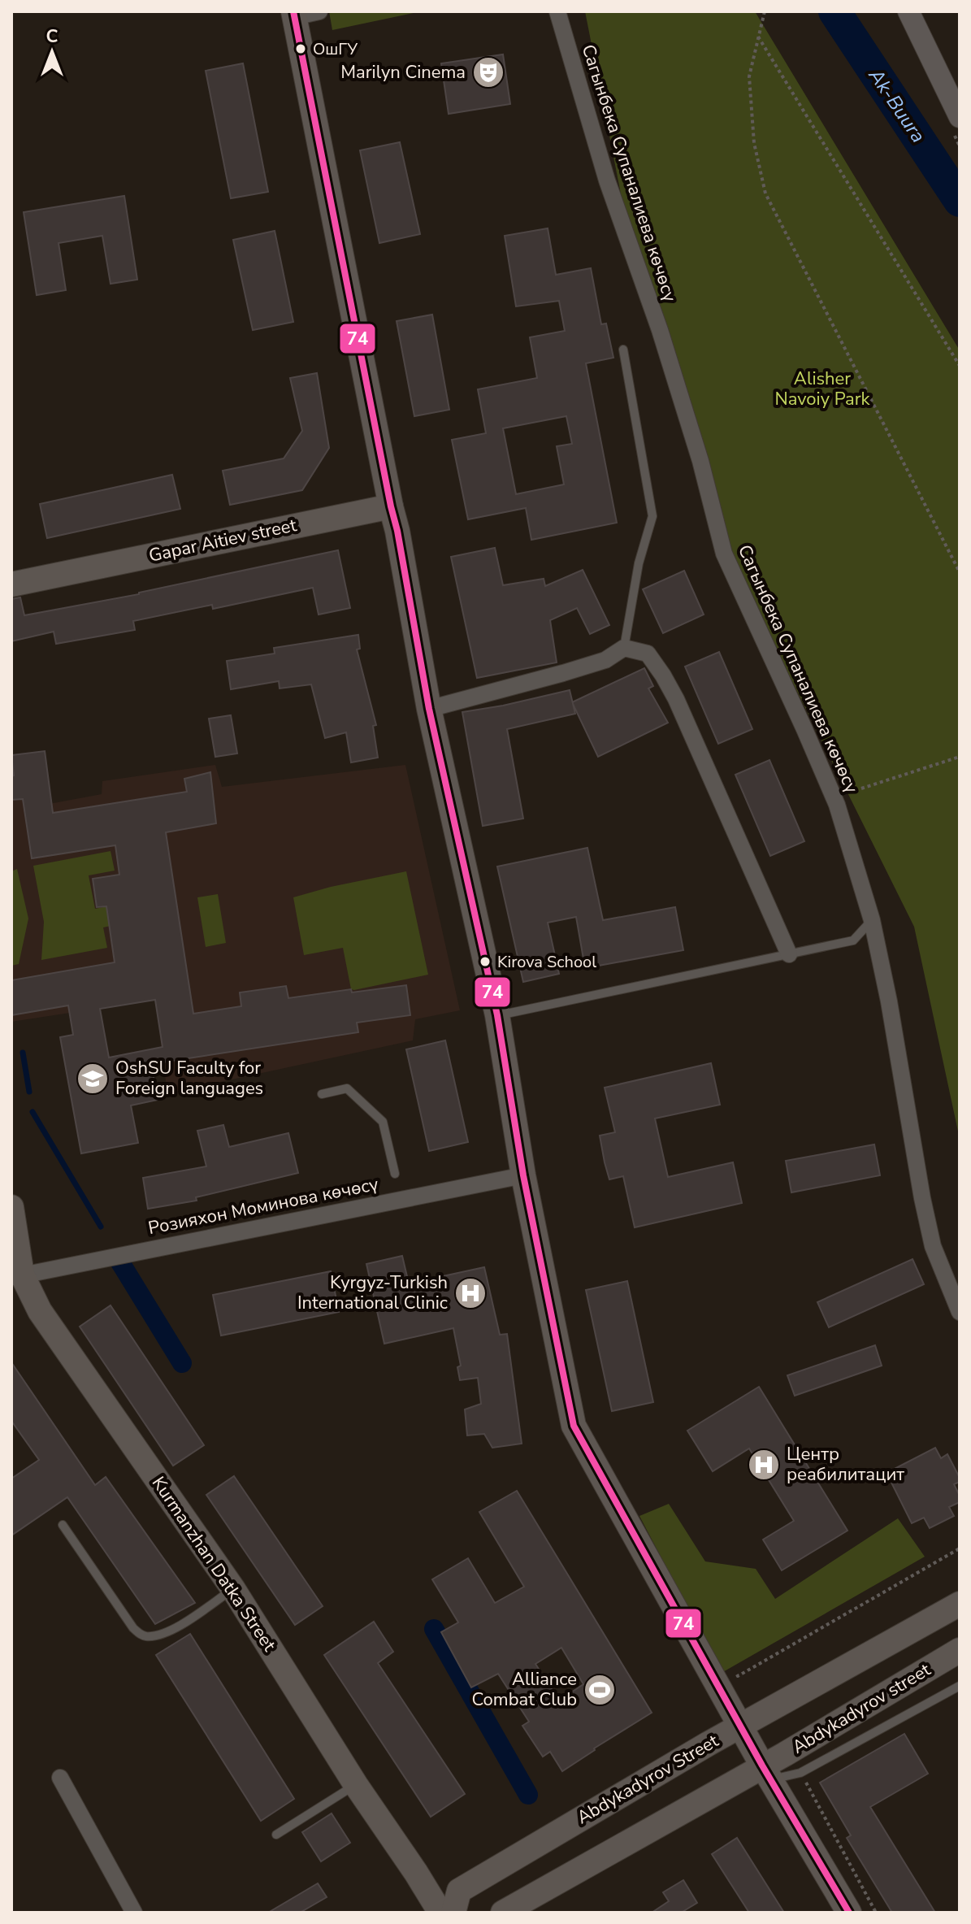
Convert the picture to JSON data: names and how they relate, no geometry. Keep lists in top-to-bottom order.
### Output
{
  "streets": {
    "main road": [
      "Gapar Aitiev street",
      "Kurmanzhan Datka Street",
      "Abdykadyrov street",
      "Abdykadyrov Street"
    ],
    "street": ["Сагынбека Супаналиева көчөсү", "Розияхон Моминова көчөсү"]
  },
  "crossings": [
    ["Розияхон Моминова көчөсү", "Kurmanzhan Datka Street"]
  ],
  "water": ["Ak-Buura"],
  "parks": ["Alisher Navoiy Park"],
  "places": {
    "other": ["ОшГУ", "Kirova School"],
    "theatre": ["Marilyn Cinema"],
    "school or university": ["OshSU Faculty for Foreign languages"],
    "hospital": ["Kyrgyz-Turkish International Clinic", "Центр реабилитацит"],
    "sports": ["Alliance Combat Club"]
  },
  "lines": ["transit line 74"],
  "north": "top"
}
